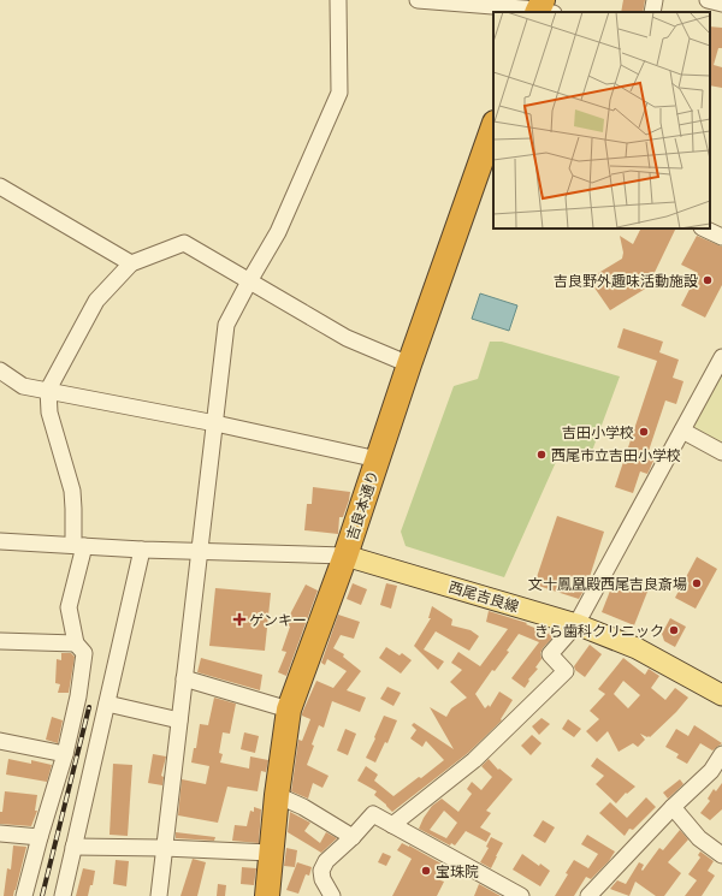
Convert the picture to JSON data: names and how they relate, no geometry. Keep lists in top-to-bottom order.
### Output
{
  "streets": {
    "highway": ["吉良本通り"],
    "main road": ["西尾吉良線"]
  },
  "crossings": [
    ["吉良本通り", "西尾吉良線"]
  ],
  "places": {
    "other": [
      "吉良野外趣味活動施設",
      "吉田小学校",
      "西尾市立吉田小学校",
      "文十鳳凰殿西尾吉良斎場",
      "きら歯科クリニック",
      "宝珠院"
    ],
    "health": ["ゲンキー"]
  }
}
